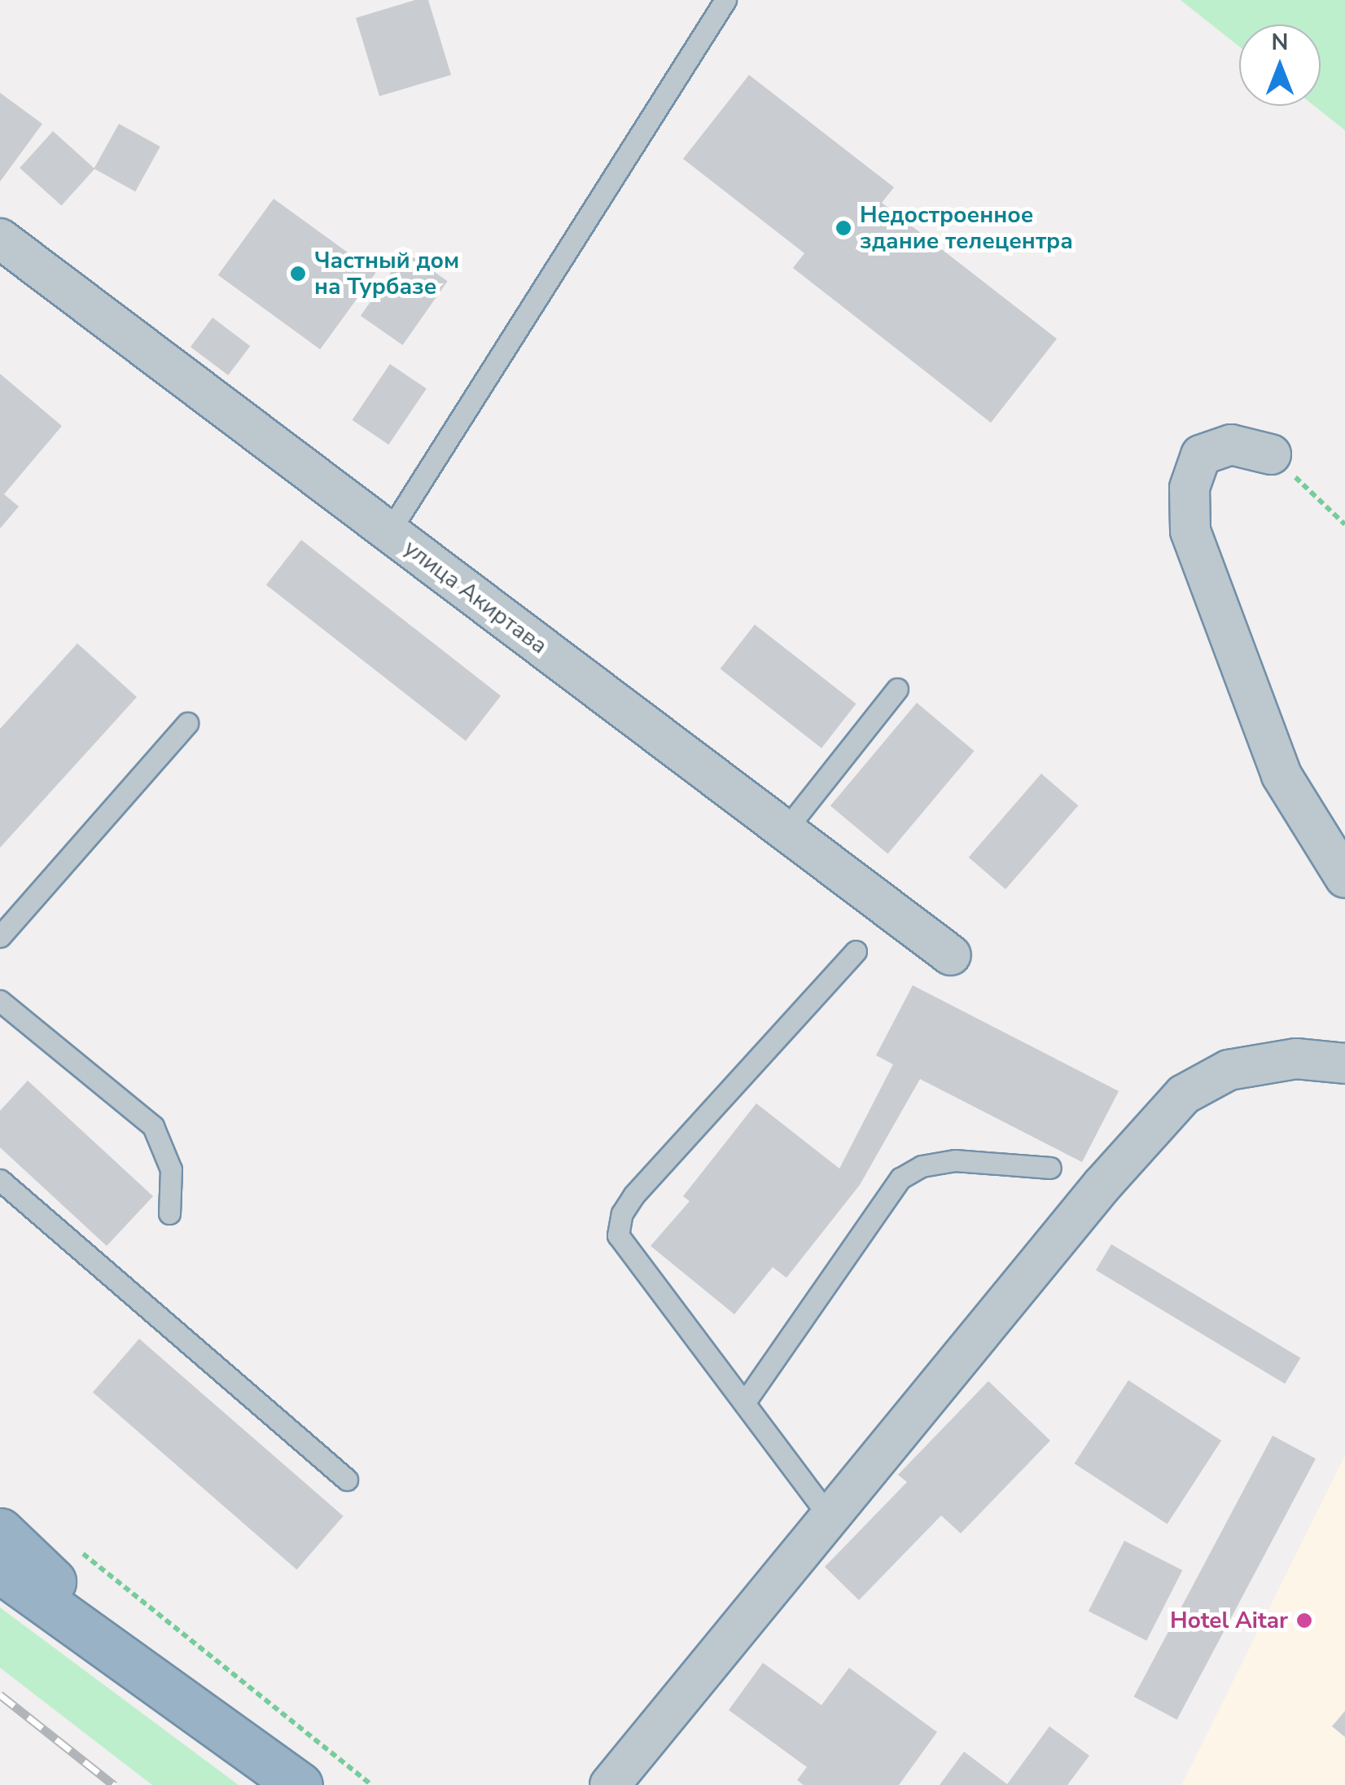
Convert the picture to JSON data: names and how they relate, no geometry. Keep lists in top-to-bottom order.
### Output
{
  "streets": {
    "street": ["улица Акиртава"]
  },
  "places": ["Недостроенное здание телецентра", "Частный дом на Турбазе", "Hotel Aitar"],
  "north": "top"
}
